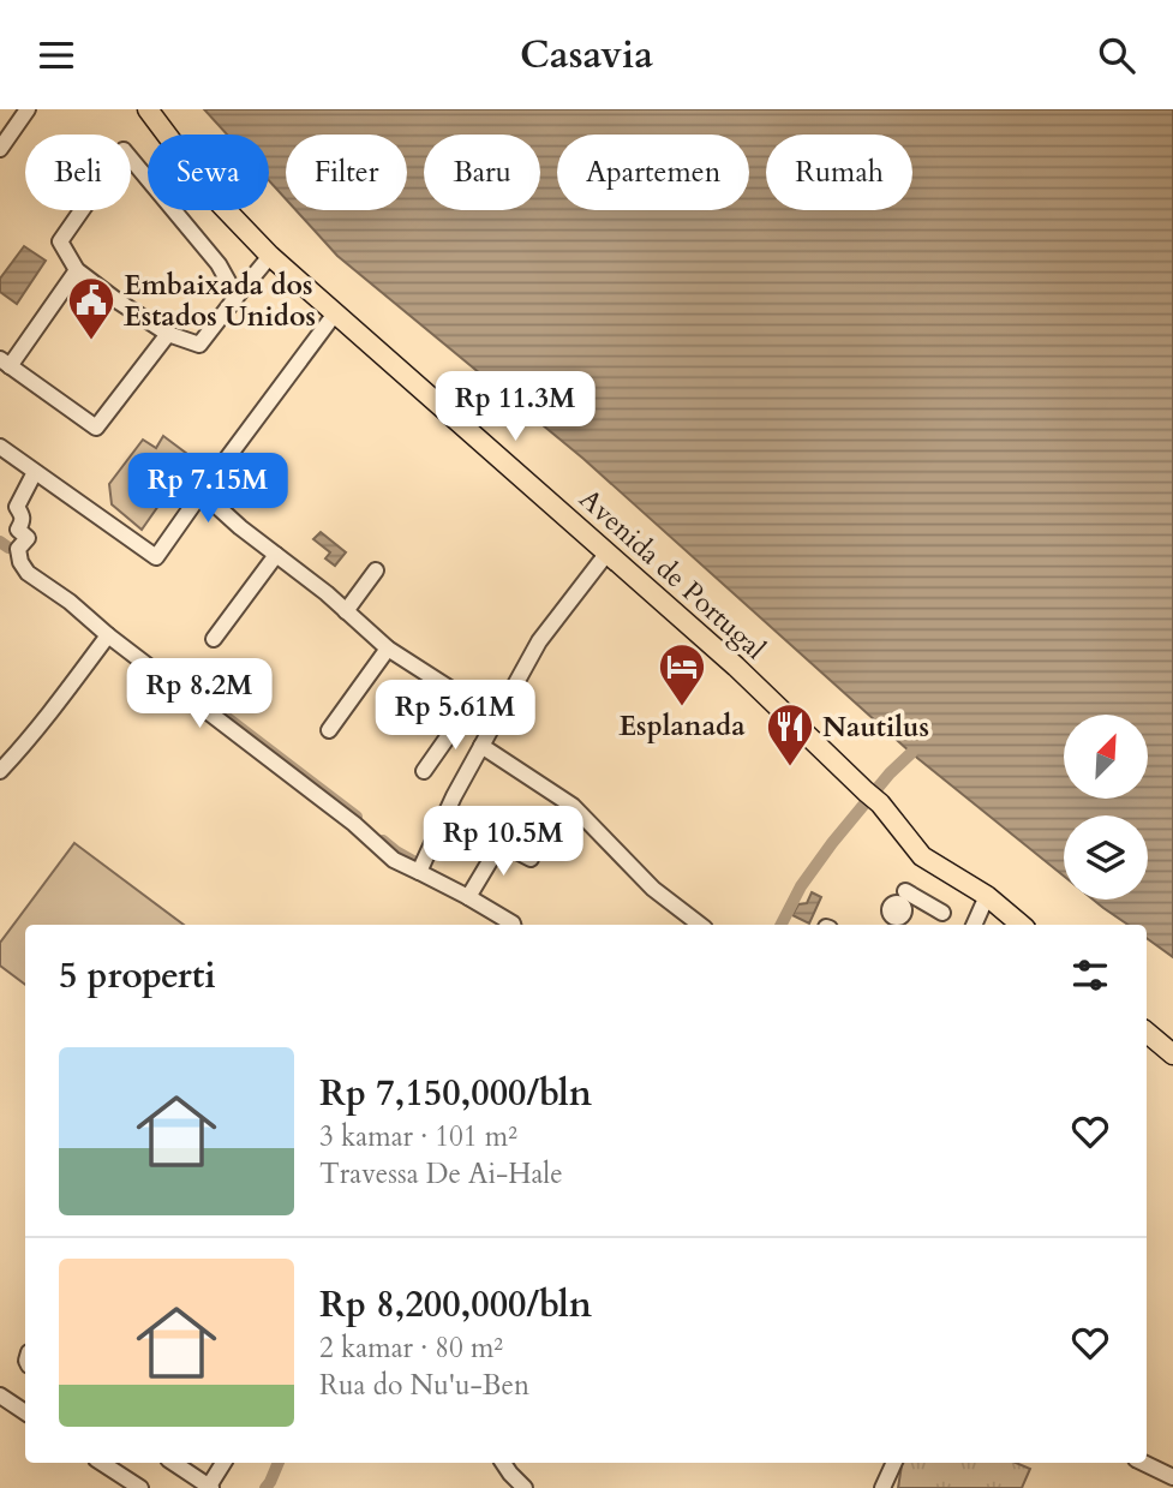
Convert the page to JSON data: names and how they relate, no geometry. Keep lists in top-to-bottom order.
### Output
{
  "streets": {
    "main road": ["Avenida de Portugal"]
  },
  "places": {
    "public building": ["Embaixada dos Estados Unidos"],
    "hotel": ["Esplanada"],
    "restaurant": ["Nautilus"]
  },
  "north": "top right",
  "page": {
    "header": "Casavia",
    "chip": [
      "Beli",
      "Sewa",
      "Filter",
      "Baru",
      "Apartemen",
      "Rumah"
    ],
    "price": [
      "Rp 11.3M",
      "Rp 7.15M",
      "Rp 8.2M",
      "Rp 5.61M",
      "Rp 10.5M"
    ],
    "heading": "5 properti",
    "list": [
      {
        "name": "Rp 7,150,000/bln",
        "note": "3 kamar · 101 m² · Travessa De Ai-Hale"
      },
      {
        "name": "Rp 8,200,000/bln",
        "note": "2 kamar · 80 m² · Rua do Nu'u-Ben"
      }
    ]
  }
}
